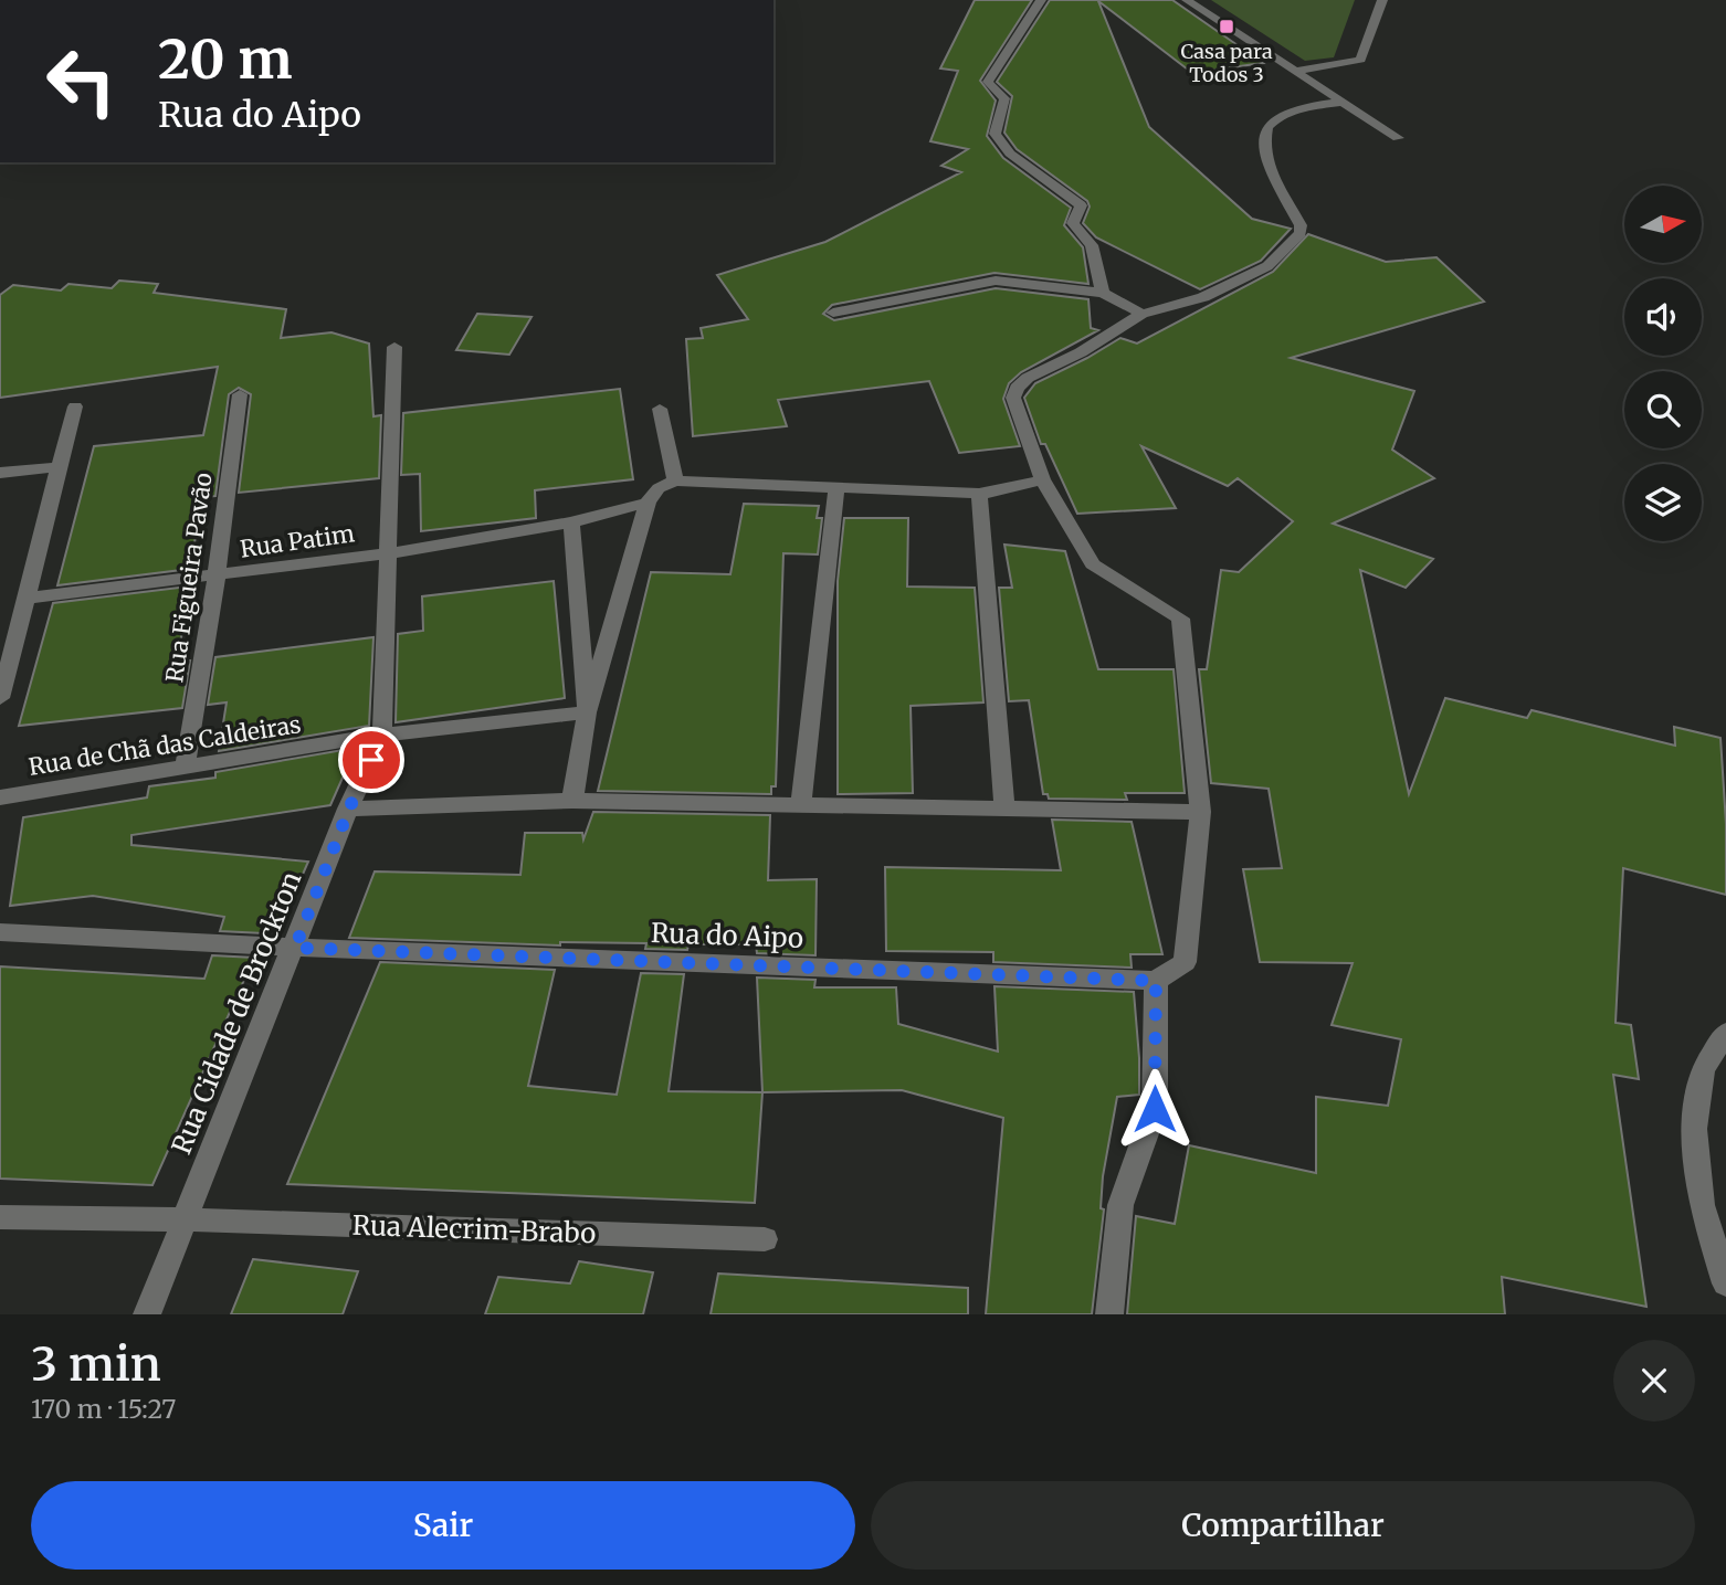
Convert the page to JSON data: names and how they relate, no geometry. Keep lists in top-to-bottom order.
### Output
{
  "streets": {
    "street": [
      "Rua Patim",
      "Rua Figueira Pavão",
      "Rua de Chã das Caldeiras",
      "Rua do Aipo",
      "Rua Cidade de Brockton",
      "Rua Alecrim-Brabo"
    ]
  },
  "crossings": [
    ["Rua Patim", "Rua Figueira Pavão"],
    ["Rua Figueira Pavão", "Rua de Chã das Caldeiras"],
    ["Rua de Chã das Caldeiras", "Rua Cidade de Brockton"],
    ["Rua do Aipo", "Rua Cidade de Brockton"],
    ["Rua Cidade de Brockton", "Rua Alecrim-Brabo"]
  ],
  "places": {
    "transit": ["Casa para Todos 3"]
  },
  "north": "right",
  "page": {
    "turn": ["20 m", "Rua do Aipo"],
    "heading": ["3 min", "170 m · 15:27"],
    "buttons": ["Sair", "Compartilhar"]
  }
}
